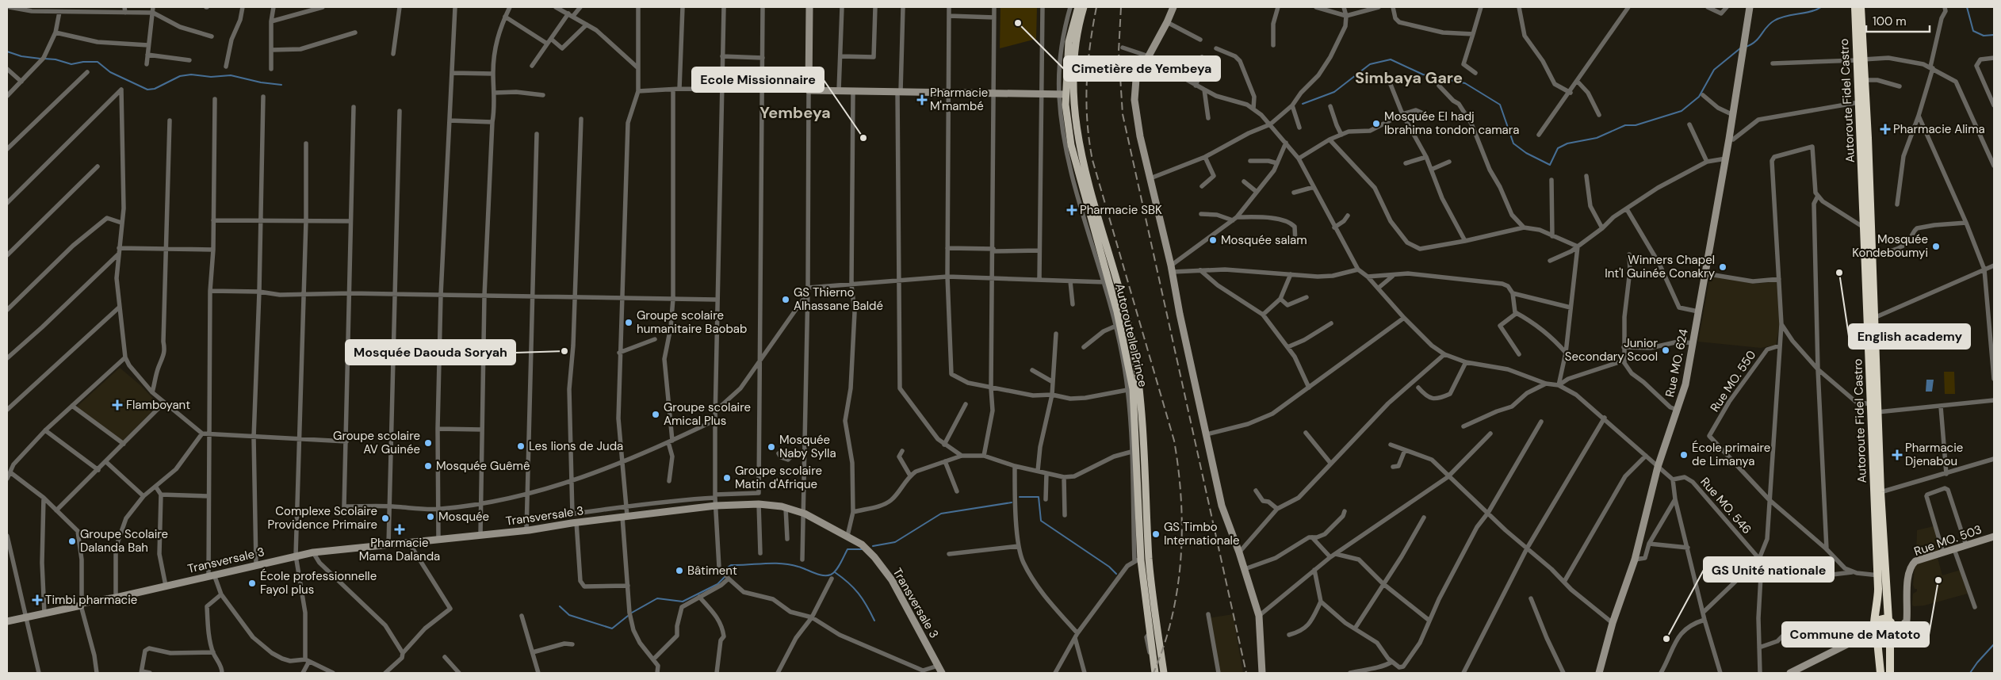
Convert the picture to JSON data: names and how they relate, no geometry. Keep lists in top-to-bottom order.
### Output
{
  "streets": {
    "highway": ["Autoroute Fidel Castro"],
    "main road": ["Autoroute le Prince"],
    "street": [
      "Rue MO. 624",
      "Rue MO. 550",
      "Rue MO. 546",
      "Transversale 3",
      "Rue MO. 503"
    ]
  },
  "crossings": [
    ["Autoroute Fidel Castro", "Rue MO. 503"]
  ],
  "districts": ["Simbaya Gare", "Yembeya"],
  "places": {
    "other": [
      "Cimetière de Yembeya",
      "Mosquée El hadj Ibrahima tondon camara",
      "Ecole Missionnaire",
      "Mosquée salam",
      "Mosquée Kondeboumyi",
      "Winners Chapel Int'l Guinée Conakry",
      "English academy",
      "GS Thierno Alhassane Baldé",
      "Groupe scolaire humanitaire Baobab",
      "Junior Secondary Scool",
      "Mosquée Daouda Soryah",
      "Groupe scolaire Amical Plus",
      "Groupe scolaire AV Guinée",
      "Les lions de Juda",
      "Mosquée Naby Sylla",
      "École primaire de Limanya",
      "Mosquée Guêmê",
      "Groupe scolaire Matin d'Afrique",
      "Mosquée",
      "Complexe Scolaire Providence Primaire",
      "GS Timbo Internationale",
      "Groupe Scolaire Dalanda Bah",
      "Bâtiment",
      "Commune de Matoto",
      "École professionnelle Fayol plus",
      "GS Unité nationale"
    ],
    "health": [
      "Pharmacie M'mambé",
      "Pharmacie Alima",
      "Pharmacie SBK",
      "Flamboyant",
      "Pharmacie Djenabou",
      "Pharmacie Mama Dalanda",
      "Timbi pharmacie"
    ]
  },
  "scale_bar": "100 m"
}
